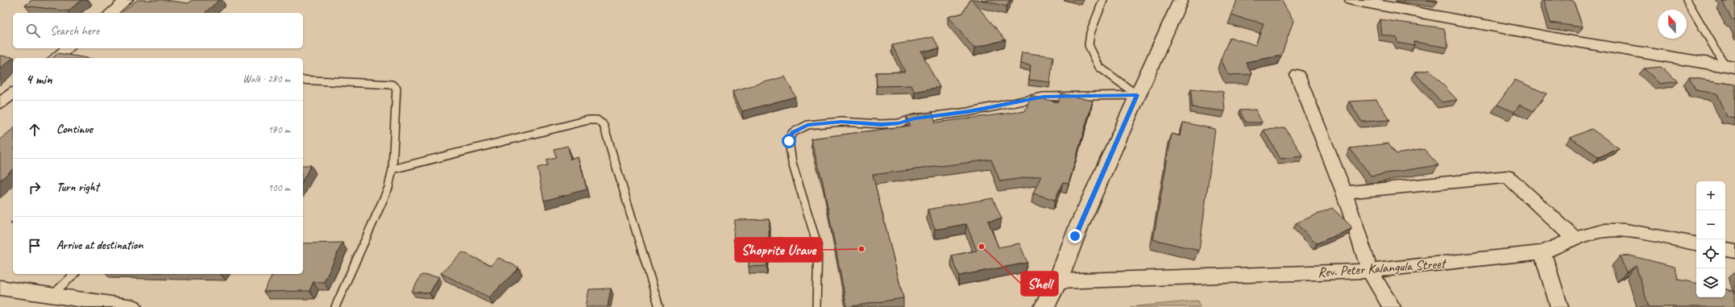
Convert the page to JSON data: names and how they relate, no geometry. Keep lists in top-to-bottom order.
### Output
{
  "streets": {
    "street": ["Rev. Peter Kalangula Street"]
  },
  "places": ["Shell", "Shoprite Usave"],
  "north": "top",
  "page": {
    "search": "Search here",
    "heading": ["4 min", "Walk · 280 m"],
    "list": [
      ["Continue", "180 m"],
      ["Turn right", "100 m"],
      "Arrive at destination"
    ],
    "map_buttons": ["+", "−"]
  }
}
